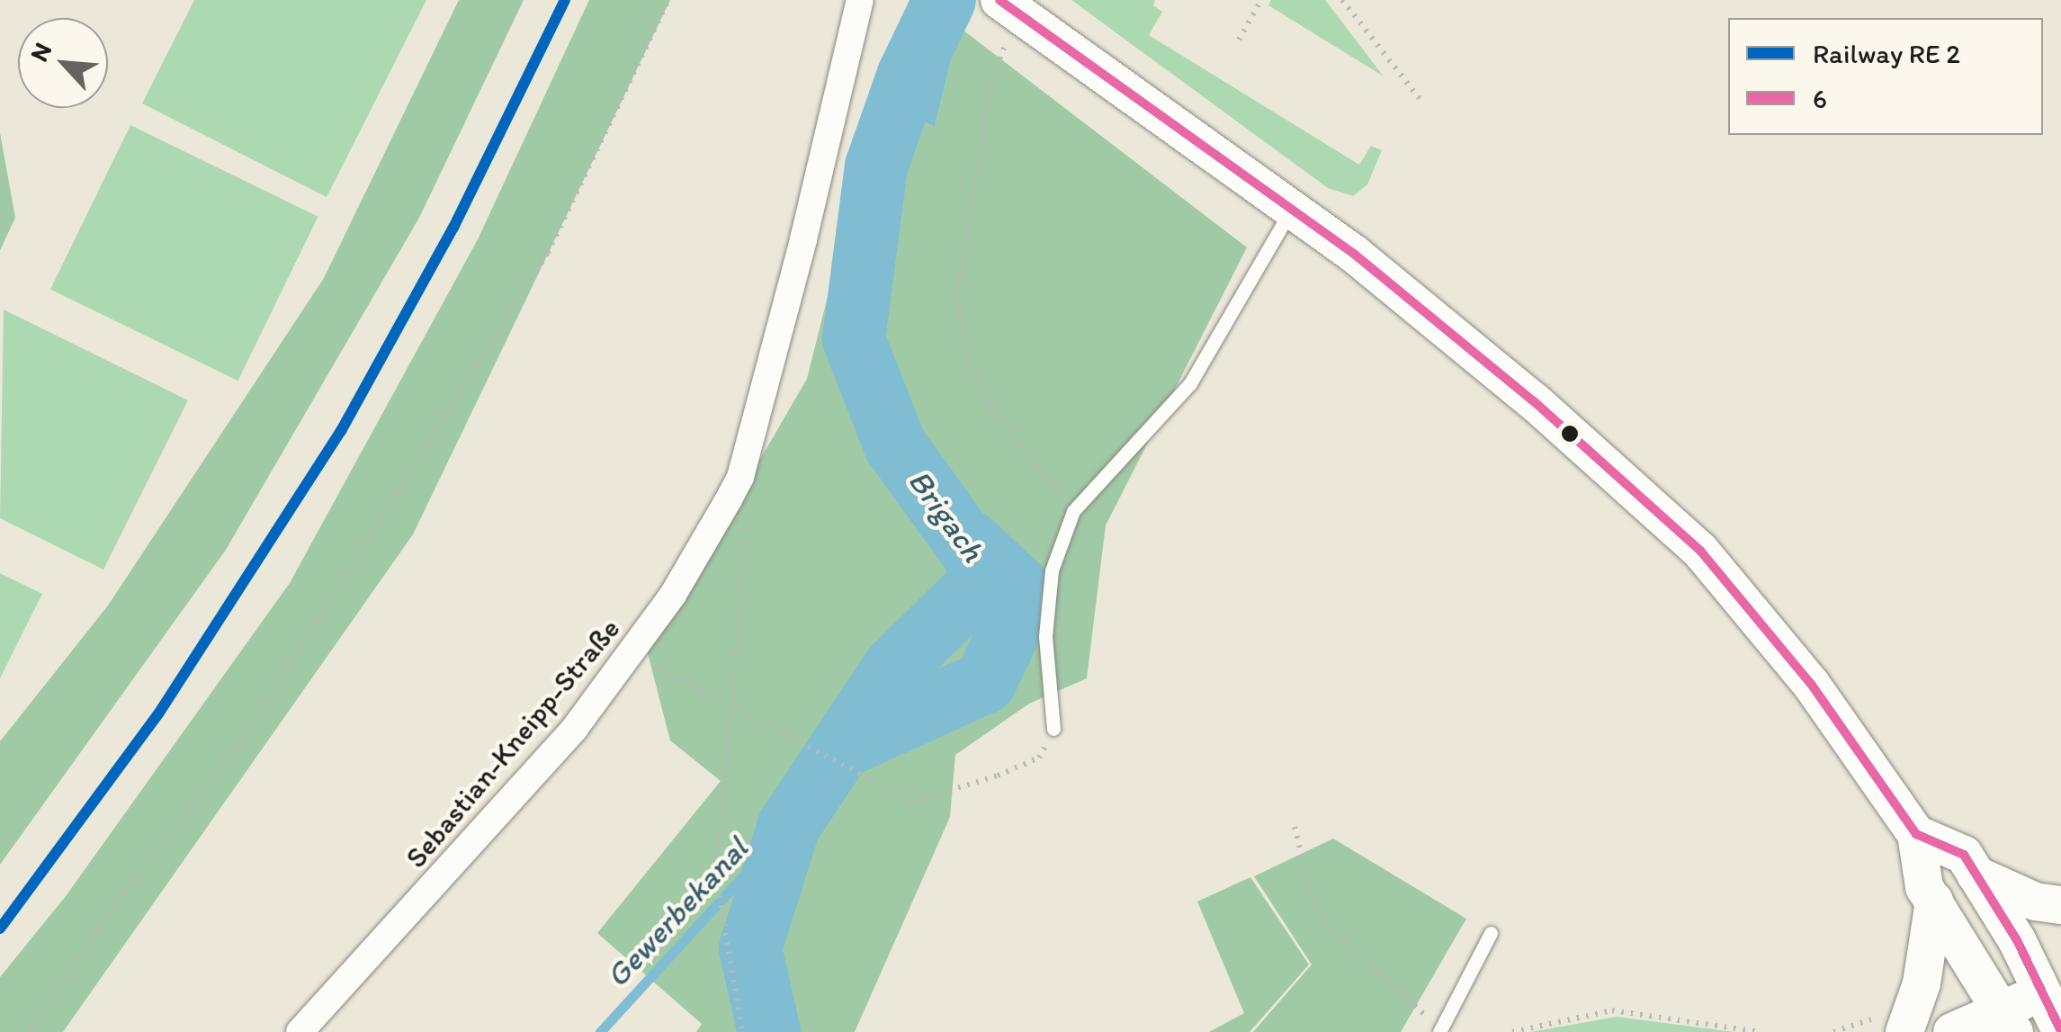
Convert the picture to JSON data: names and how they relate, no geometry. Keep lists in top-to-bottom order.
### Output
{
  "streets": {
    "street": ["Sebastian-Kneipp-Straße"]
  },
  "water": ["Brigach", "Gewerbekanal"],
  "lines": ["transit line 6"],
  "legend": ["Railway RE 2", "6"],
  "north": "top left"
}
